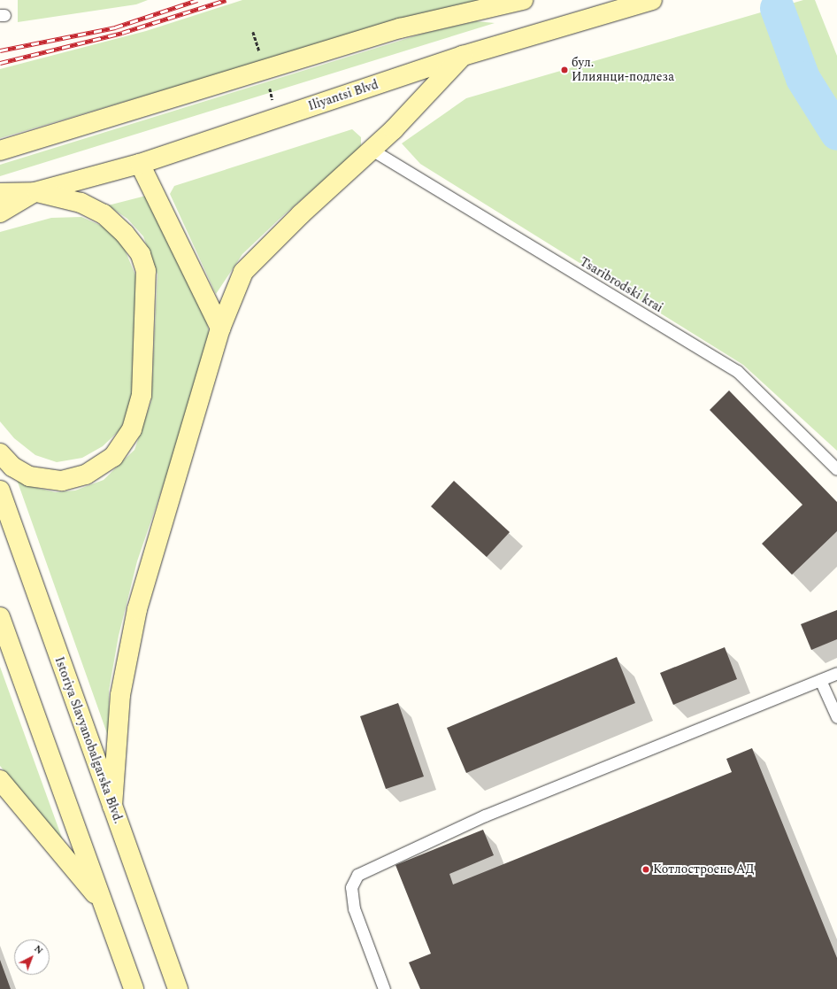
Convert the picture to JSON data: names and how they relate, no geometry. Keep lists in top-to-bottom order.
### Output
{
  "streets": {
    "main road": ["Iliyantsi Blvd", "Istoriya Slavyanobalgarska Blvd."],
    "lane": ["Tsaribrodski krai"]
  },
  "places": ["бул. Илиянци-подлеза", "Котлостроене АД"],
  "north": "top right"
}
